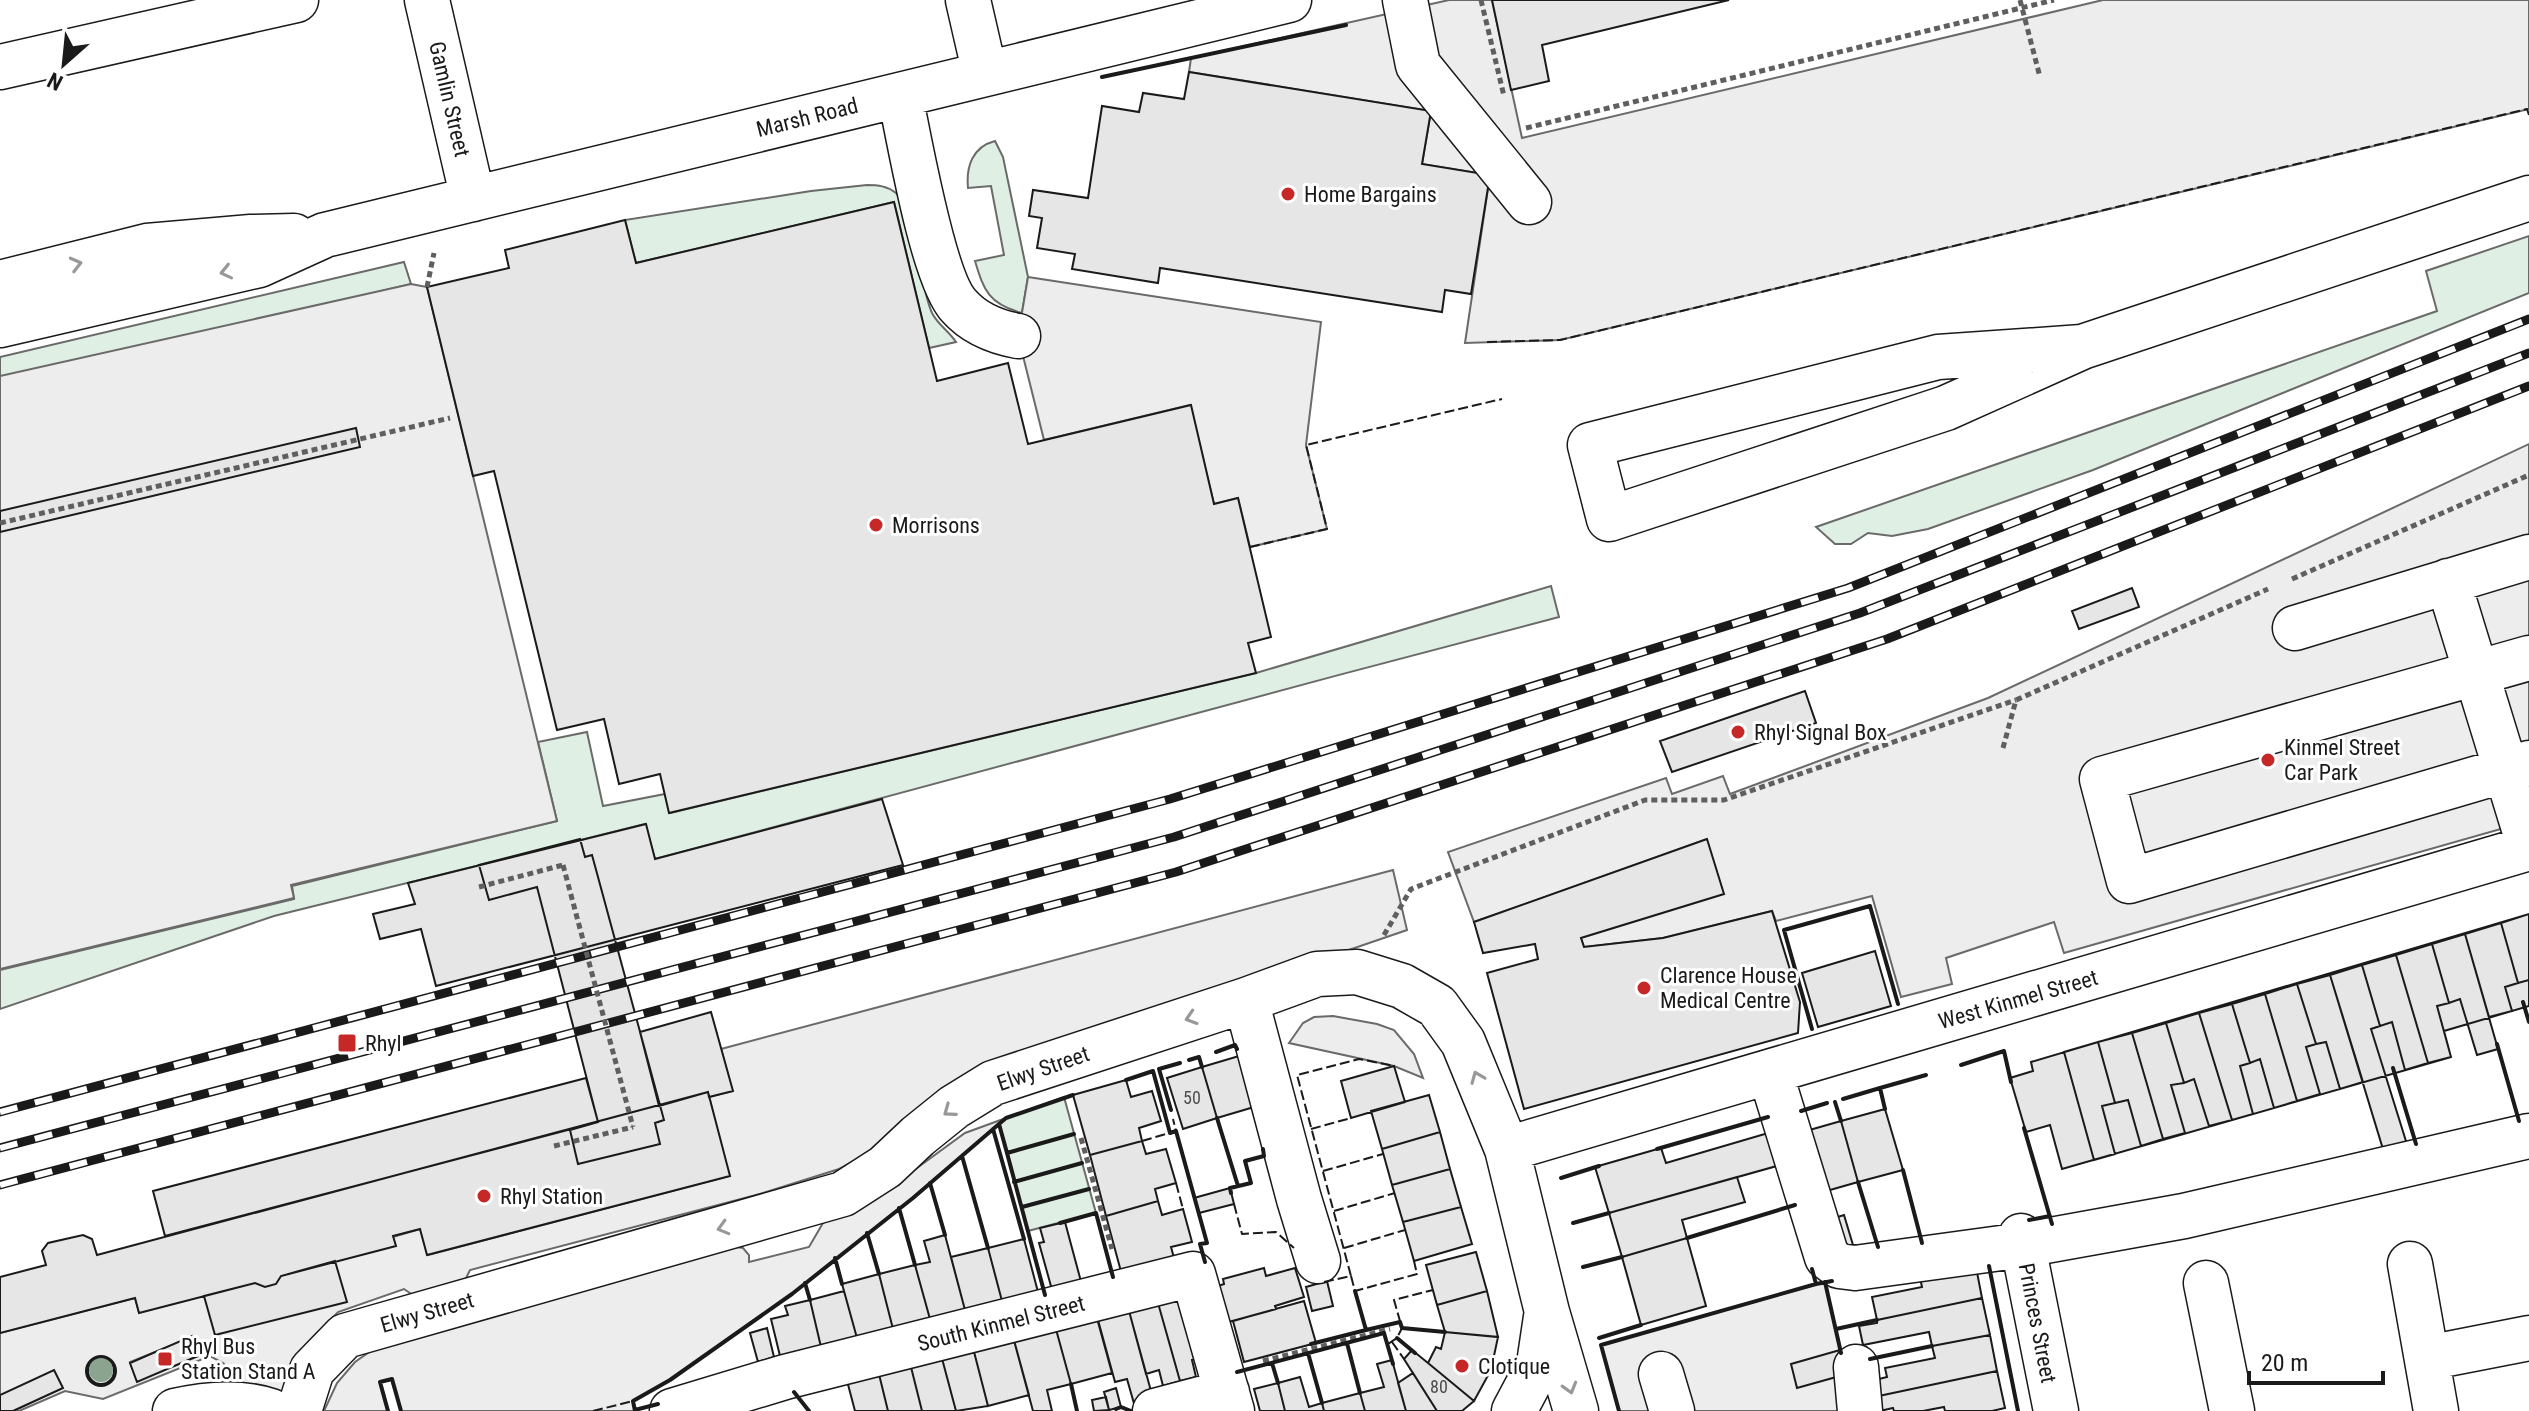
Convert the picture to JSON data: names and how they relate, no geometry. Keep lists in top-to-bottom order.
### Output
{
  "streets": {
    "street": [
      "Gamlin Street",
      "Marsh Road",
      "West Kinmel Street",
      "Elwy Street",
      "South Kinmel Street",
      "Princes Street"
    ]
  },
  "crossings": [
    ["Gamlin Street", "Marsh Road"],
    ["West Kinmel Street", "Elwy Street"]
  ],
  "one_way": ["Elwy Street"],
  "places": {
    "other": [
      "Home Bargains",
      "Morrisons",
      "Rhyl Signal Box",
      "Kinmel Street Car Park",
      "Clarence House Medical Centre",
      "Rhyl Station",
      "Clotique"
    ],
    "transit": ["Rhyl", "Rhyl Bus Station Stand A"]
  },
  "house_numbers": ["50", "80"],
  "scale_bar": "20 m",
  "north": "bottom left"
}
